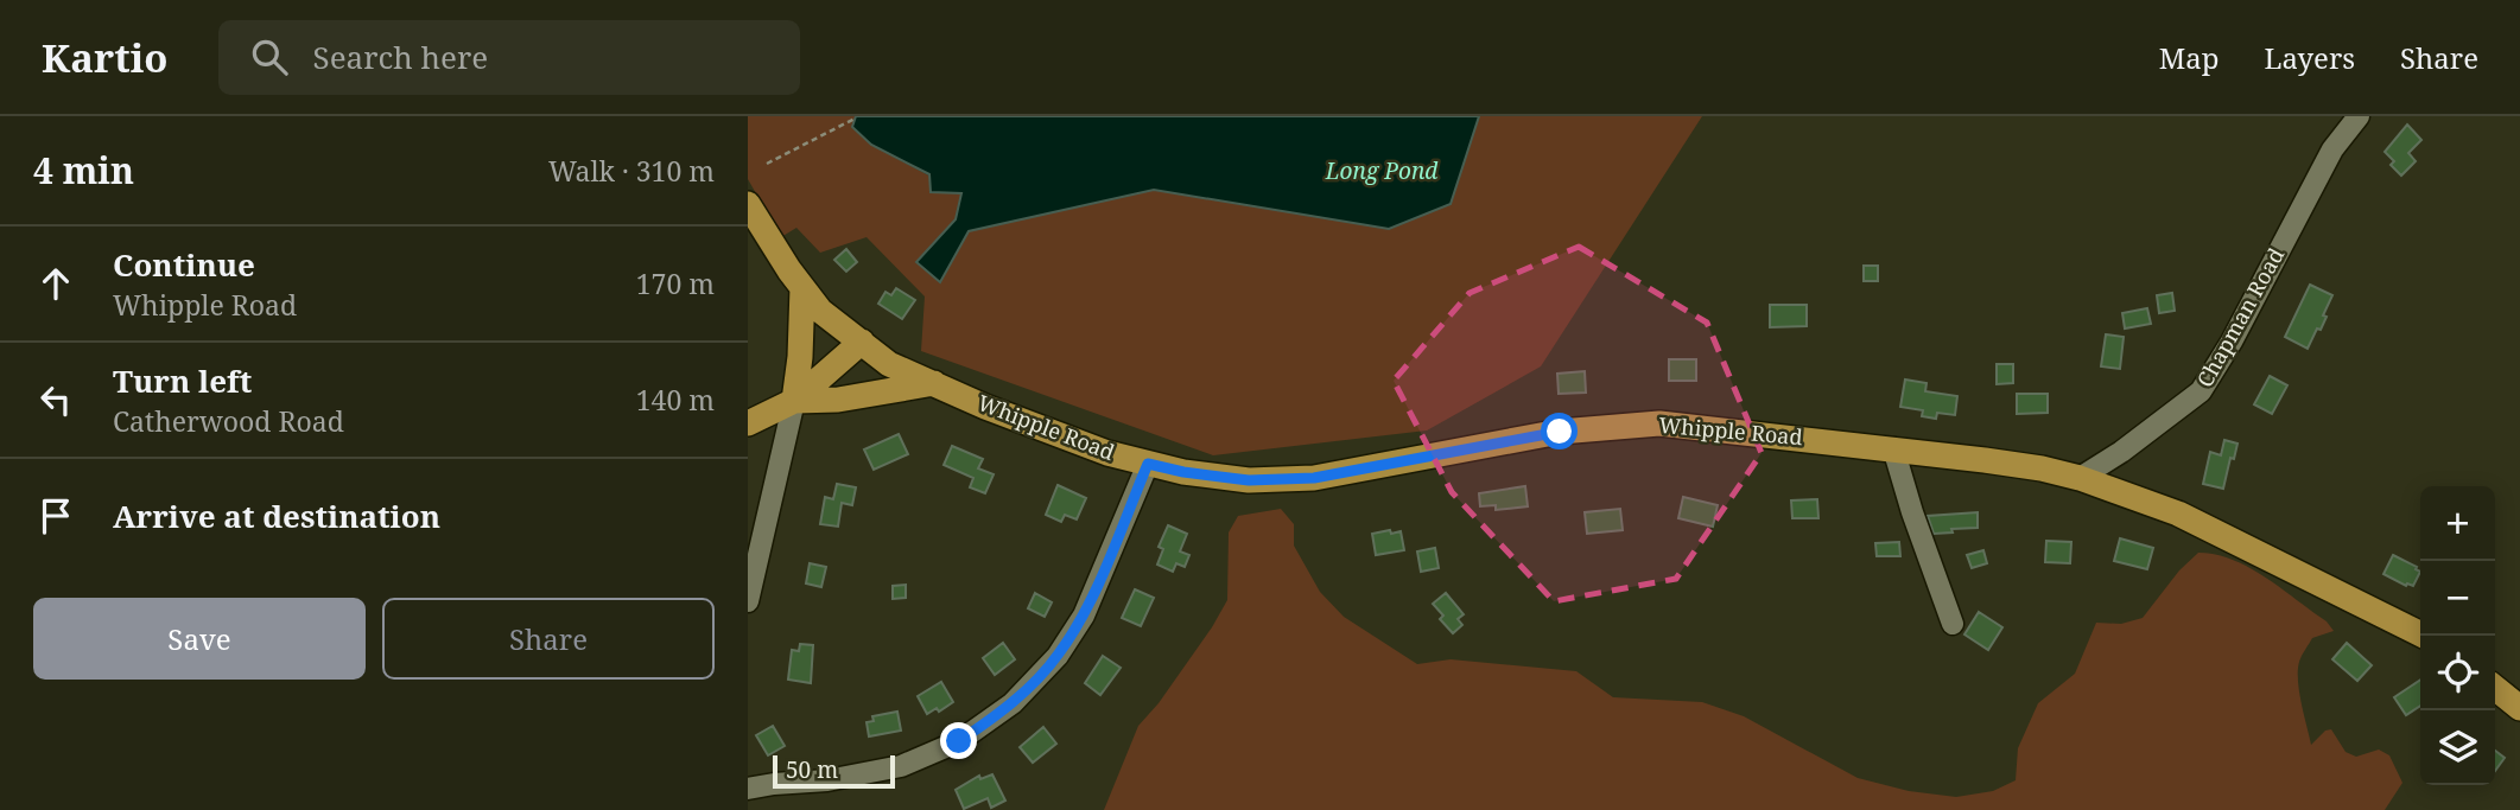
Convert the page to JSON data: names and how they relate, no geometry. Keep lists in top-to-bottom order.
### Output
{
  "streets": {
    "main road": ["Whipple Road"],
    "street": ["Chapman Road"]
  },
  "crossings": [
    ["Chapman Road", "Whipple Road"]
  ],
  "water": ["Long Pond"],
  "scale_bar": "50 m",
  "page": {
    "header": "Kartio",
    "search": "Search here",
    "nav": ["Map", "Layers", "Share"],
    "heading": ["4 min", "Walk · 310 m"],
    "list": [
      ["Continue", "Whipple Road", "170 m"],
      ["Turn left", "Catherwood Road", "140 m"],
      "Arrive at destination"
    ],
    "map_buttons": ["+", "−"],
    "buttons": ["Save", "Share"],
    "scale": "50 m"
  }
}
